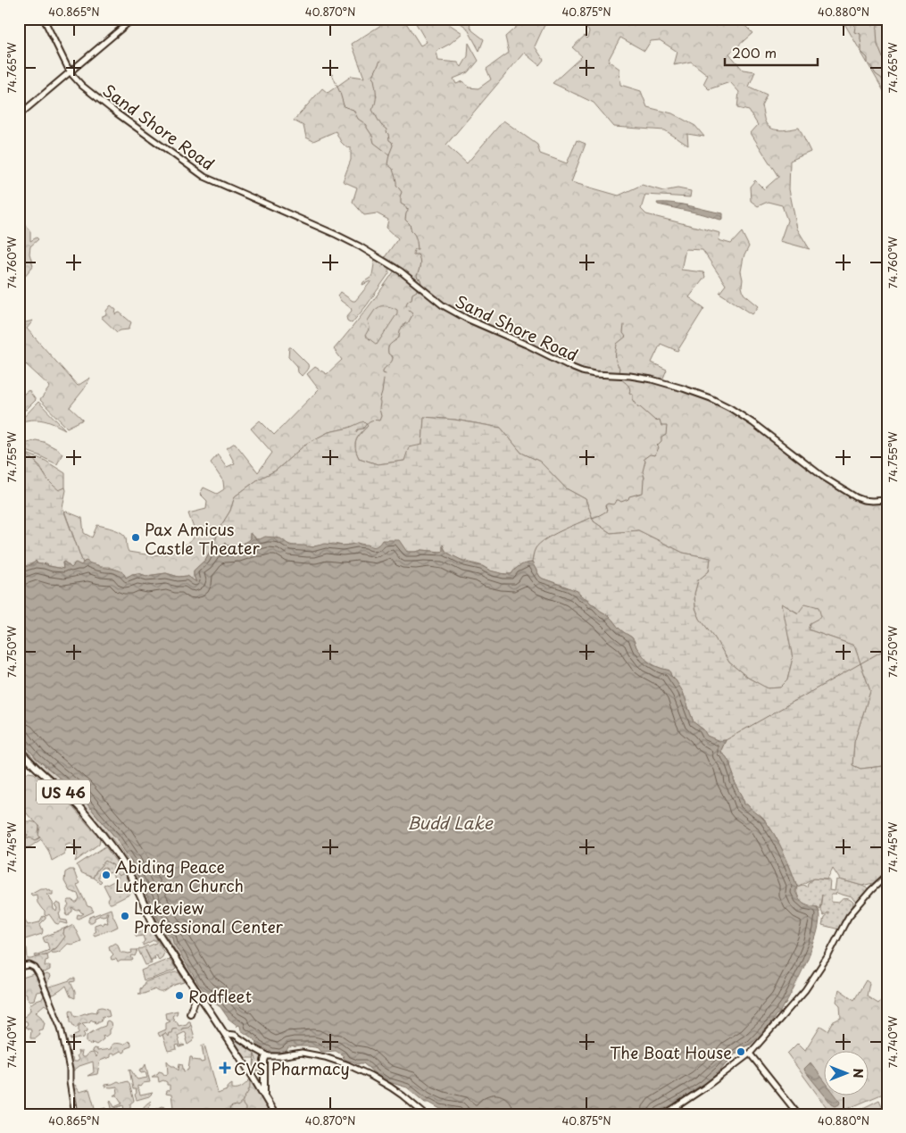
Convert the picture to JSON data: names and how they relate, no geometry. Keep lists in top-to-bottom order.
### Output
{
  "streets": {
    "main road": ["US 46"],
    "street": ["Sand Shore Road"]
  },
  "water": ["Budd Lake"],
  "places": {
    "other": [
      "Pax Amicus Castle Theater",
      "Abiding Peace Lutheran Church",
      "Lakeview Professional Center",
      "Rodfleet",
      "The Boat House"
    ],
    "health": ["CVS Pharmacy"]
  },
  "scale_bar": "200 m",
  "north": "right",
  "coordinates": [
    "40.865°N",
    "40.870°N",
    "40.875°N",
    "40.880°N",
    "74.765°W",
    "74.760°W",
    "74.755°W",
    "74.750°W",
    "74.745°W",
    "74.740°W"
  ]
}
